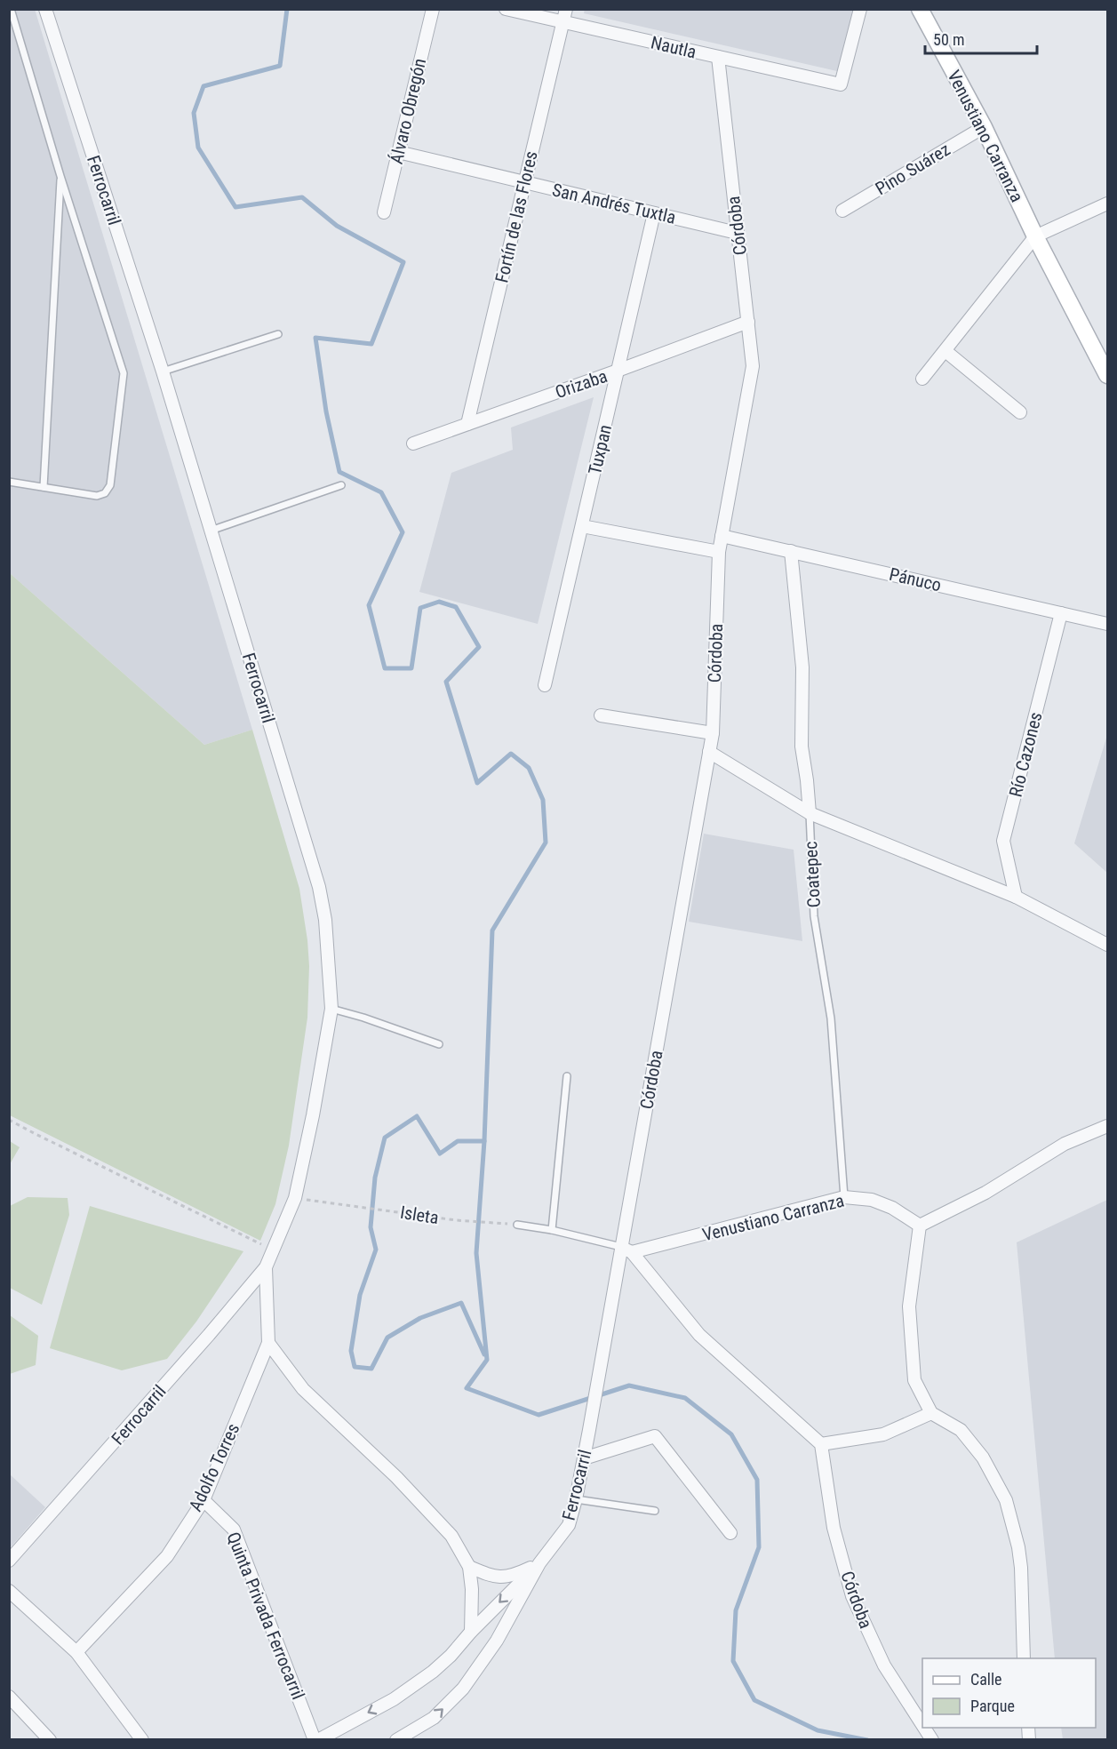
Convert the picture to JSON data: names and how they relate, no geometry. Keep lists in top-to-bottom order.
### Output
{
  "streets": {
    "main road": ["Venustiano Carranza"],
    "street": [
      "Nautla",
      "Álvaro Obregón",
      "Pino Suárez",
      "Ferrocarril",
      "San Andrés Tuxtla",
      "Fortín de las Flores",
      "Córdoba",
      "Orizaba",
      "Tuxpan",
      "Pánuco",
      "Río Cazones",
      "Coatepec",
      "Adolfo Torres",
      "Quinta Privada Ferrocarril"
    ],
    "path": ["Isleta"]
  },
  "crossings": [
    ["Nautla", "Fortín de las Flores"],
    ["Nautla", "Córdoba"],
    ["Álvaro Obregón", "San Andrés Tuxtla"],
    ["Venustiano Carranza", "Pino Suárez"],
    ["Venustiano Carranza", "Córdoba"],
    ["Venustiano Carranza", "Coatepec"],
    ["Ferrocarril", "Córdoba"],
    ["Ferrocarril", "Isleta"],
    ["Ferrocarril", "Adolfo Torres"],
    ["Ferrocarril", "Quinta Privada Ferrocarril"],
    ["San Andrés Tuxtla", "Fortín de las Flores"],
    ["San Andrés Tuxtla", "Córdoba"],
    ["San Andrés Tuxtla", "Tuxpan"],
    ["Fortín de las Flores", "Orizaba"],
    ["Córdoba", "Orizaba"],
    ["Córdoba", "Pánuco"],
    ["Orizaba", "Tuxpan"],
    ["Pánuco", "Río Cazones"],
    ["Pánuco", "Coatepec"],
    ["Adolfo Torres", "Quinta Privada Ferrocarril"]
  ],
  "legend": ["Calle", "Parque"],
  "scale_bar": "50 m"
}
